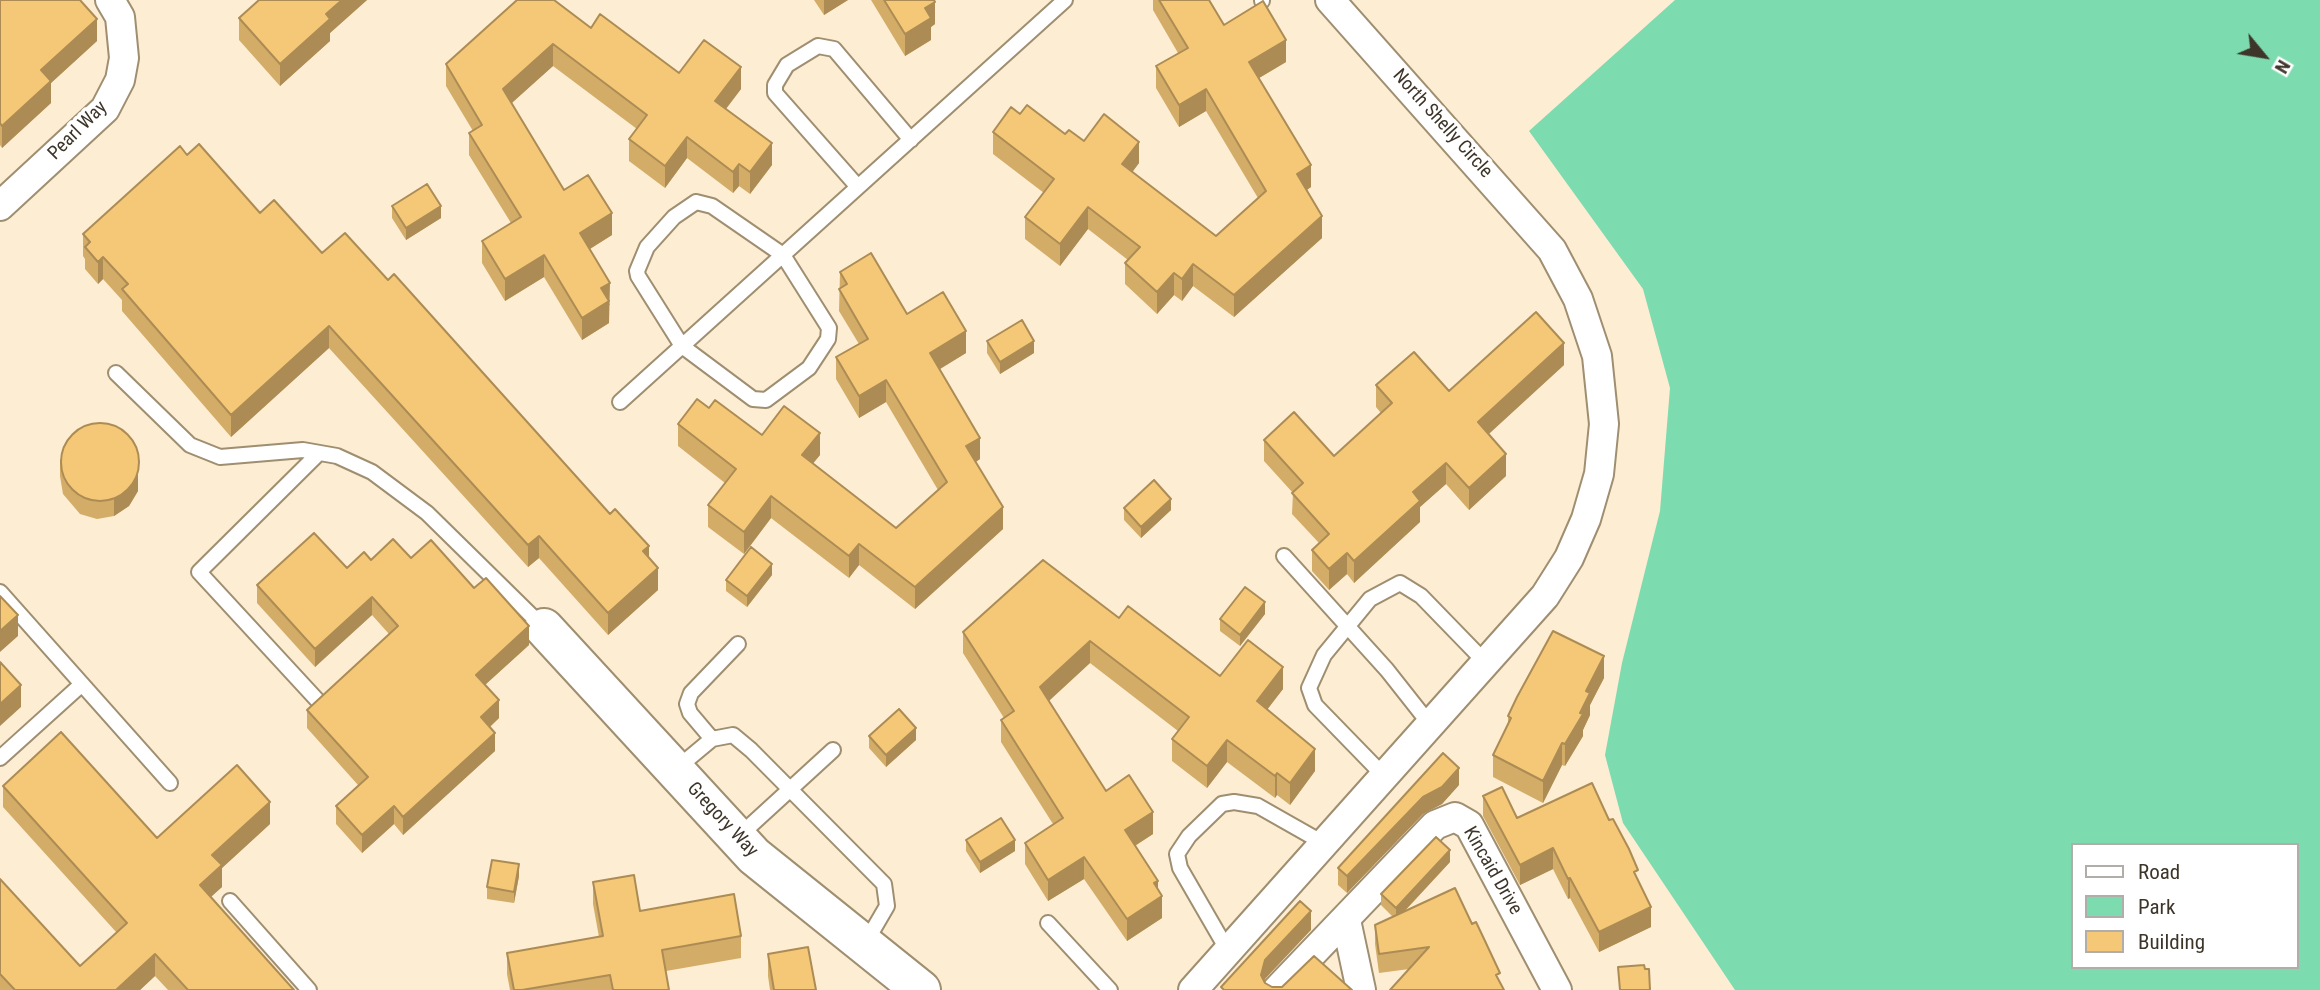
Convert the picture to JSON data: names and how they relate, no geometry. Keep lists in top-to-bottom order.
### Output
{
  "streets": {
    "street": [
      "North Shelly Circle",
      "Pearl Way",
      "Gregory Way",
      "Kincaid Drive"
    ]
  },
  "legend": ["Road", "Park", "Building"],
  "north": "bottom right"
}
